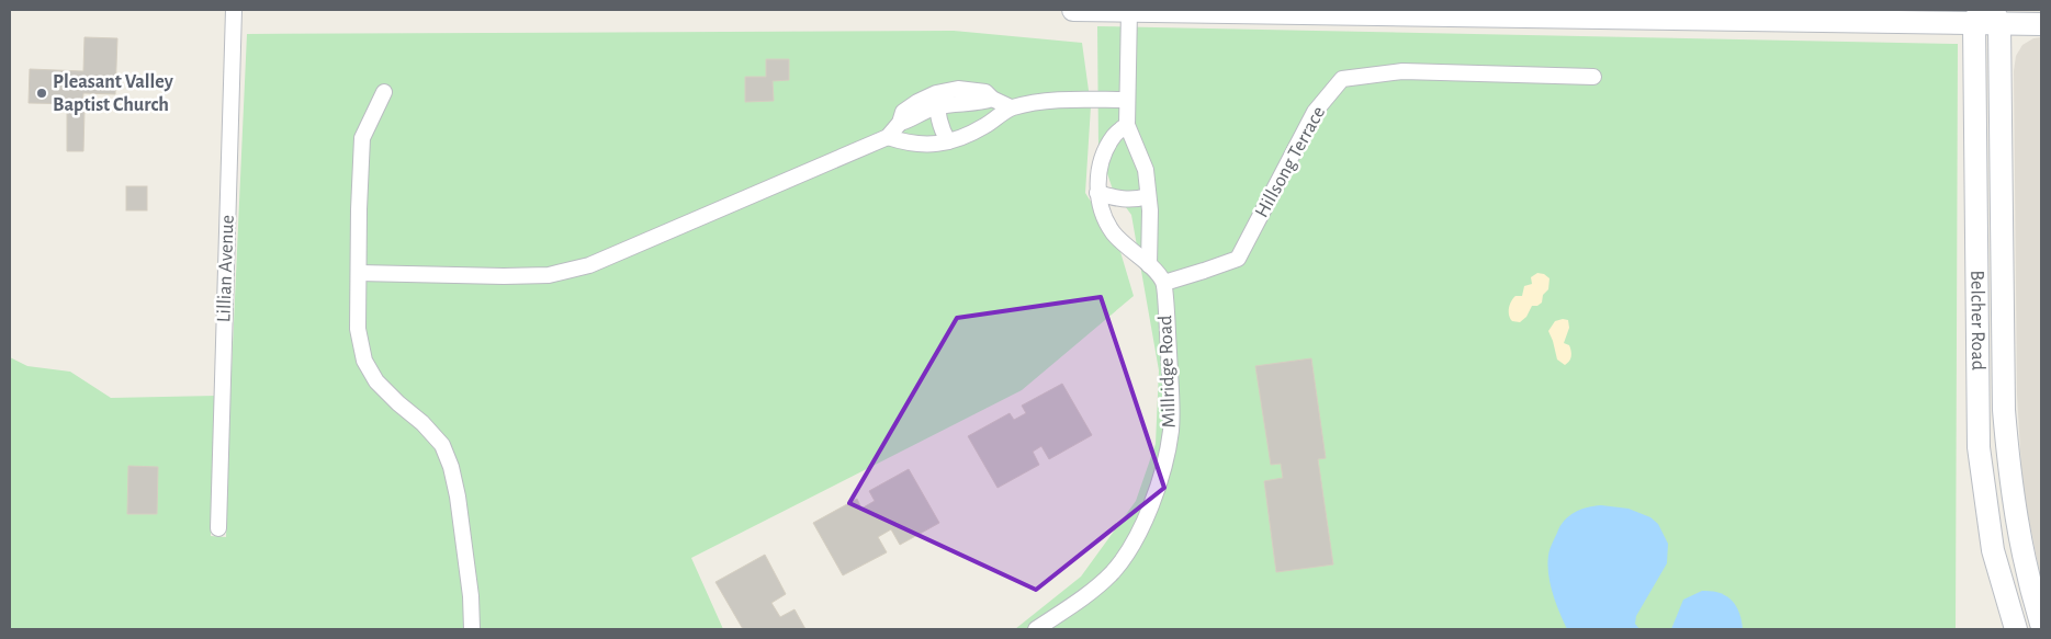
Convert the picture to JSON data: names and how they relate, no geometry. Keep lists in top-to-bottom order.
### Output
{
  "streets": {
    "main road": ["Belcher Road"],
    "street": ["Hillsong Terrace", "Lillian Avenue", "Millridge Road"]
  },
  "crossings": [
    ["Hillsong Terrace", "Millridge Road"]
  ],
  "places": ["Pleasant Valley Baptist Church"]
}
